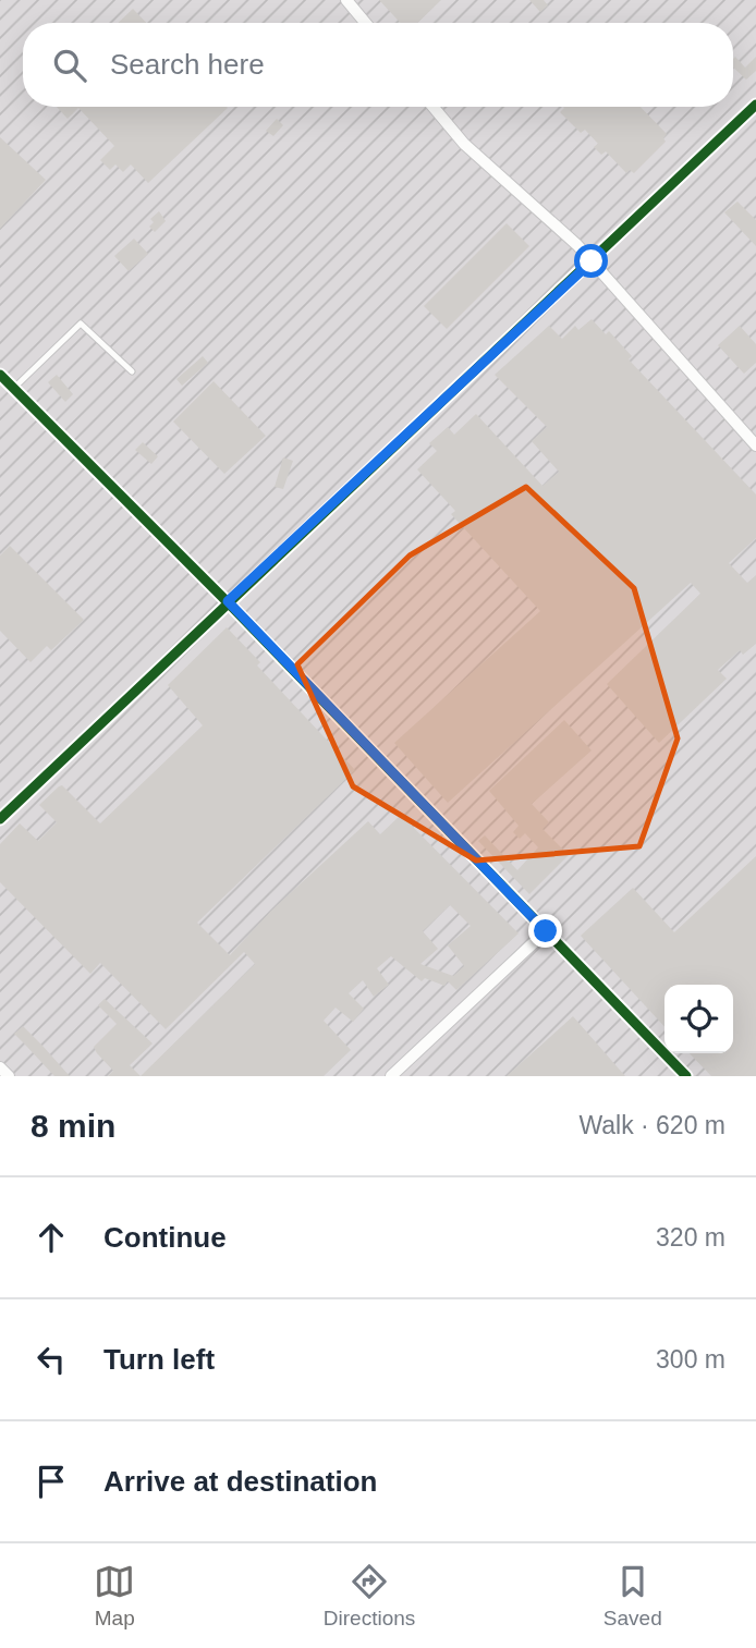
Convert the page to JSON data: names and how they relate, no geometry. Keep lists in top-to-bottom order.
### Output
{
  "page": {
    "search": "Search here",
    "heading": ["8 min", "Walk · 620 m"],
    "list": [
      ["Continue", "320 m"],
      ["Turn left", "300 m"],
      "Arrive at destination"
    ],
    "nav": ["Map", "Directions", "Saved"]
  }
}
